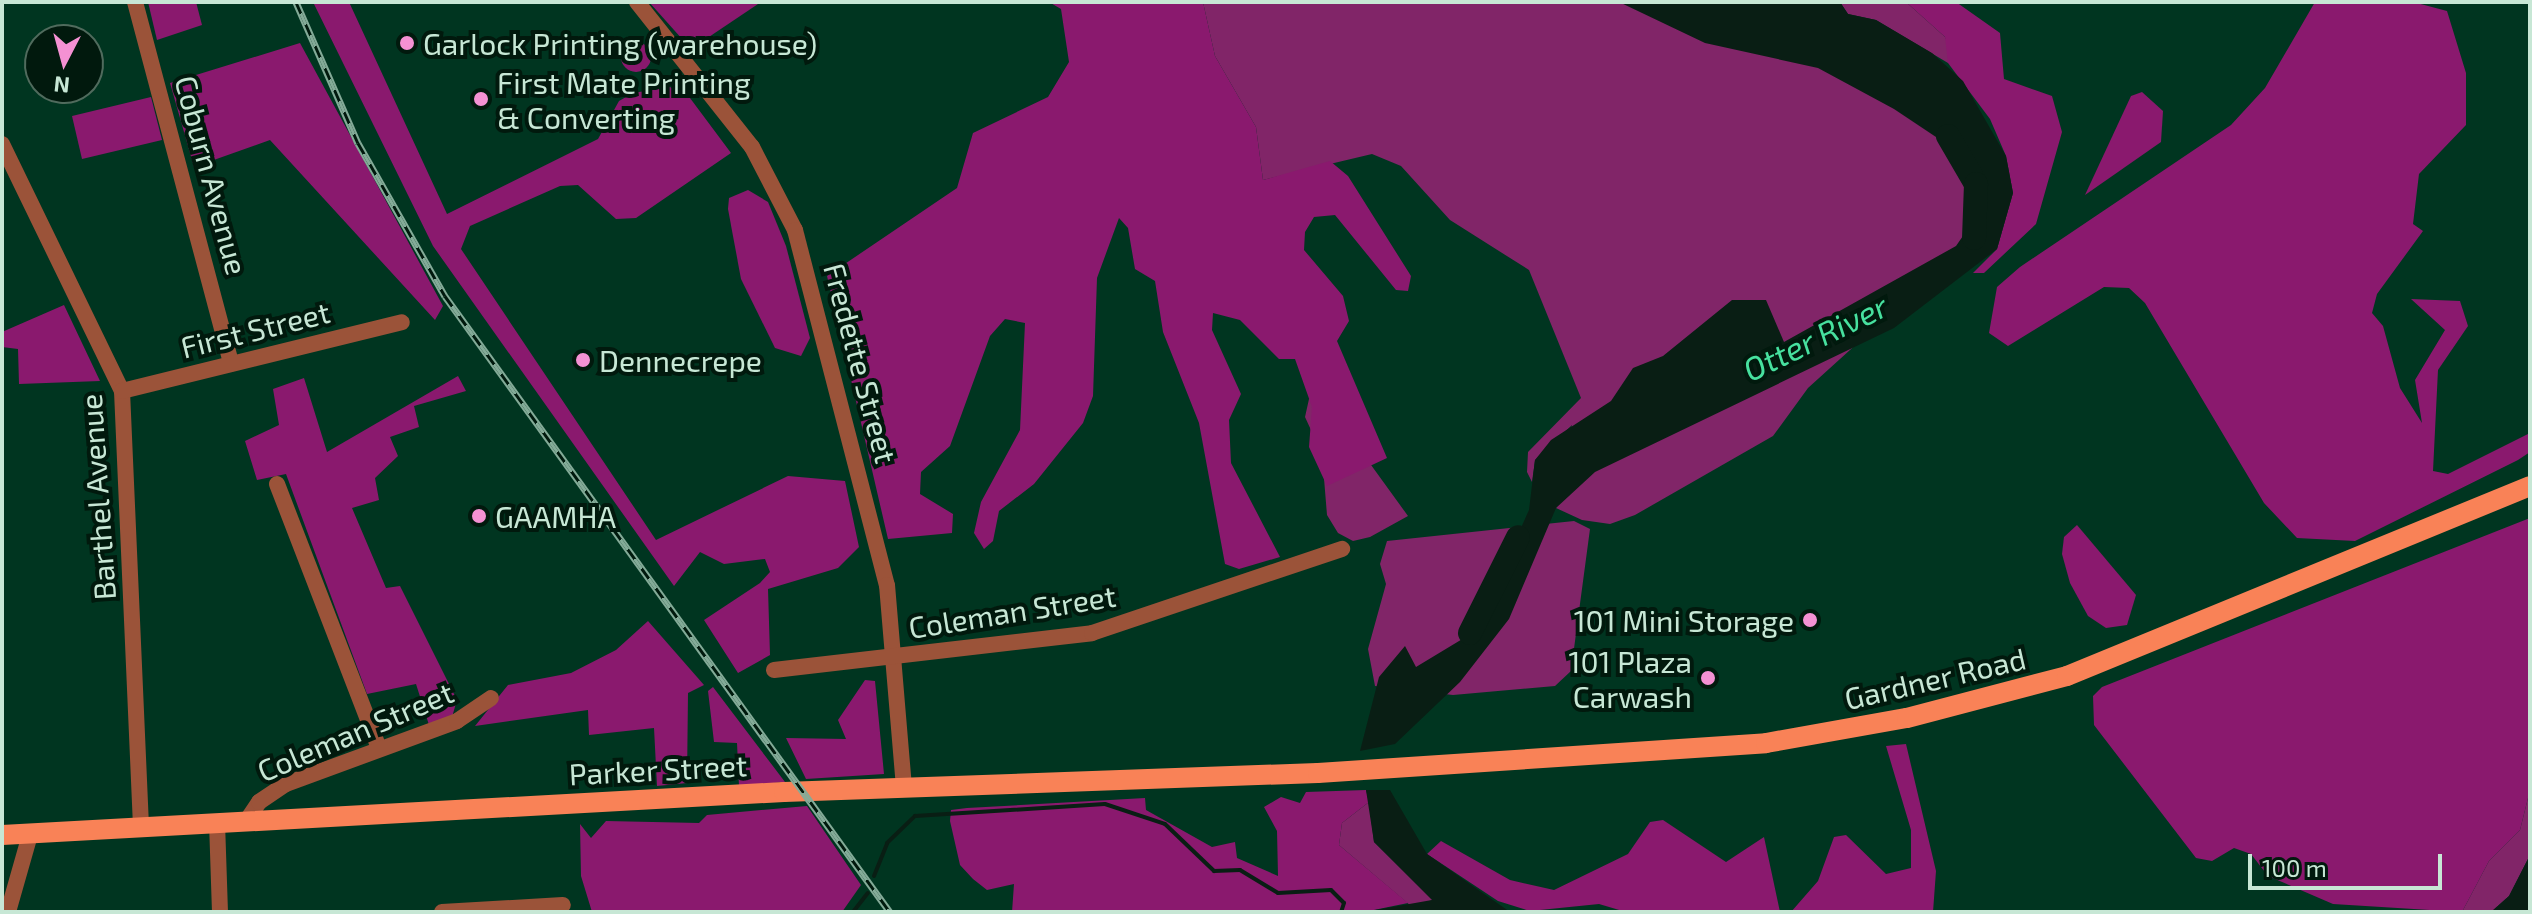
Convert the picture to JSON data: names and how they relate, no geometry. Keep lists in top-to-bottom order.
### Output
{
  "streets": {
    "main road": ["Gardner Road", "Parker Street"],
    "street": [
      "Coburn Avenue",
      "First Street",
      "Fredette Street",
      "Barthel Avenue",
      "Coleman Street"
    ]
  },
  "crossings": [
    ["Coburn Avenue", "First Street"],
    ["First Street", "Barthel Avenue"],
    ["Fredette Street", "Coleman Street"],
    ["Fredette Street", "Parker Street"],
    ["Barthel Avenue", "Parker Street"],
    ["Coleman Street", "Parker Street"],
    ["Gardner Road", "Parker Street"]
  ],
  "water": ["Otter River"],
  "places": [
    "Garlock Printing (warehouse)",
    "First Mate Printing & Converting",
    "Dennecrepe",
    "GAAMHA",
    "101 Mini Storage",
    "101 Plaza Carwash"
  ],
  "scale_bar": "100 m",
  "north": "bottom"
}
